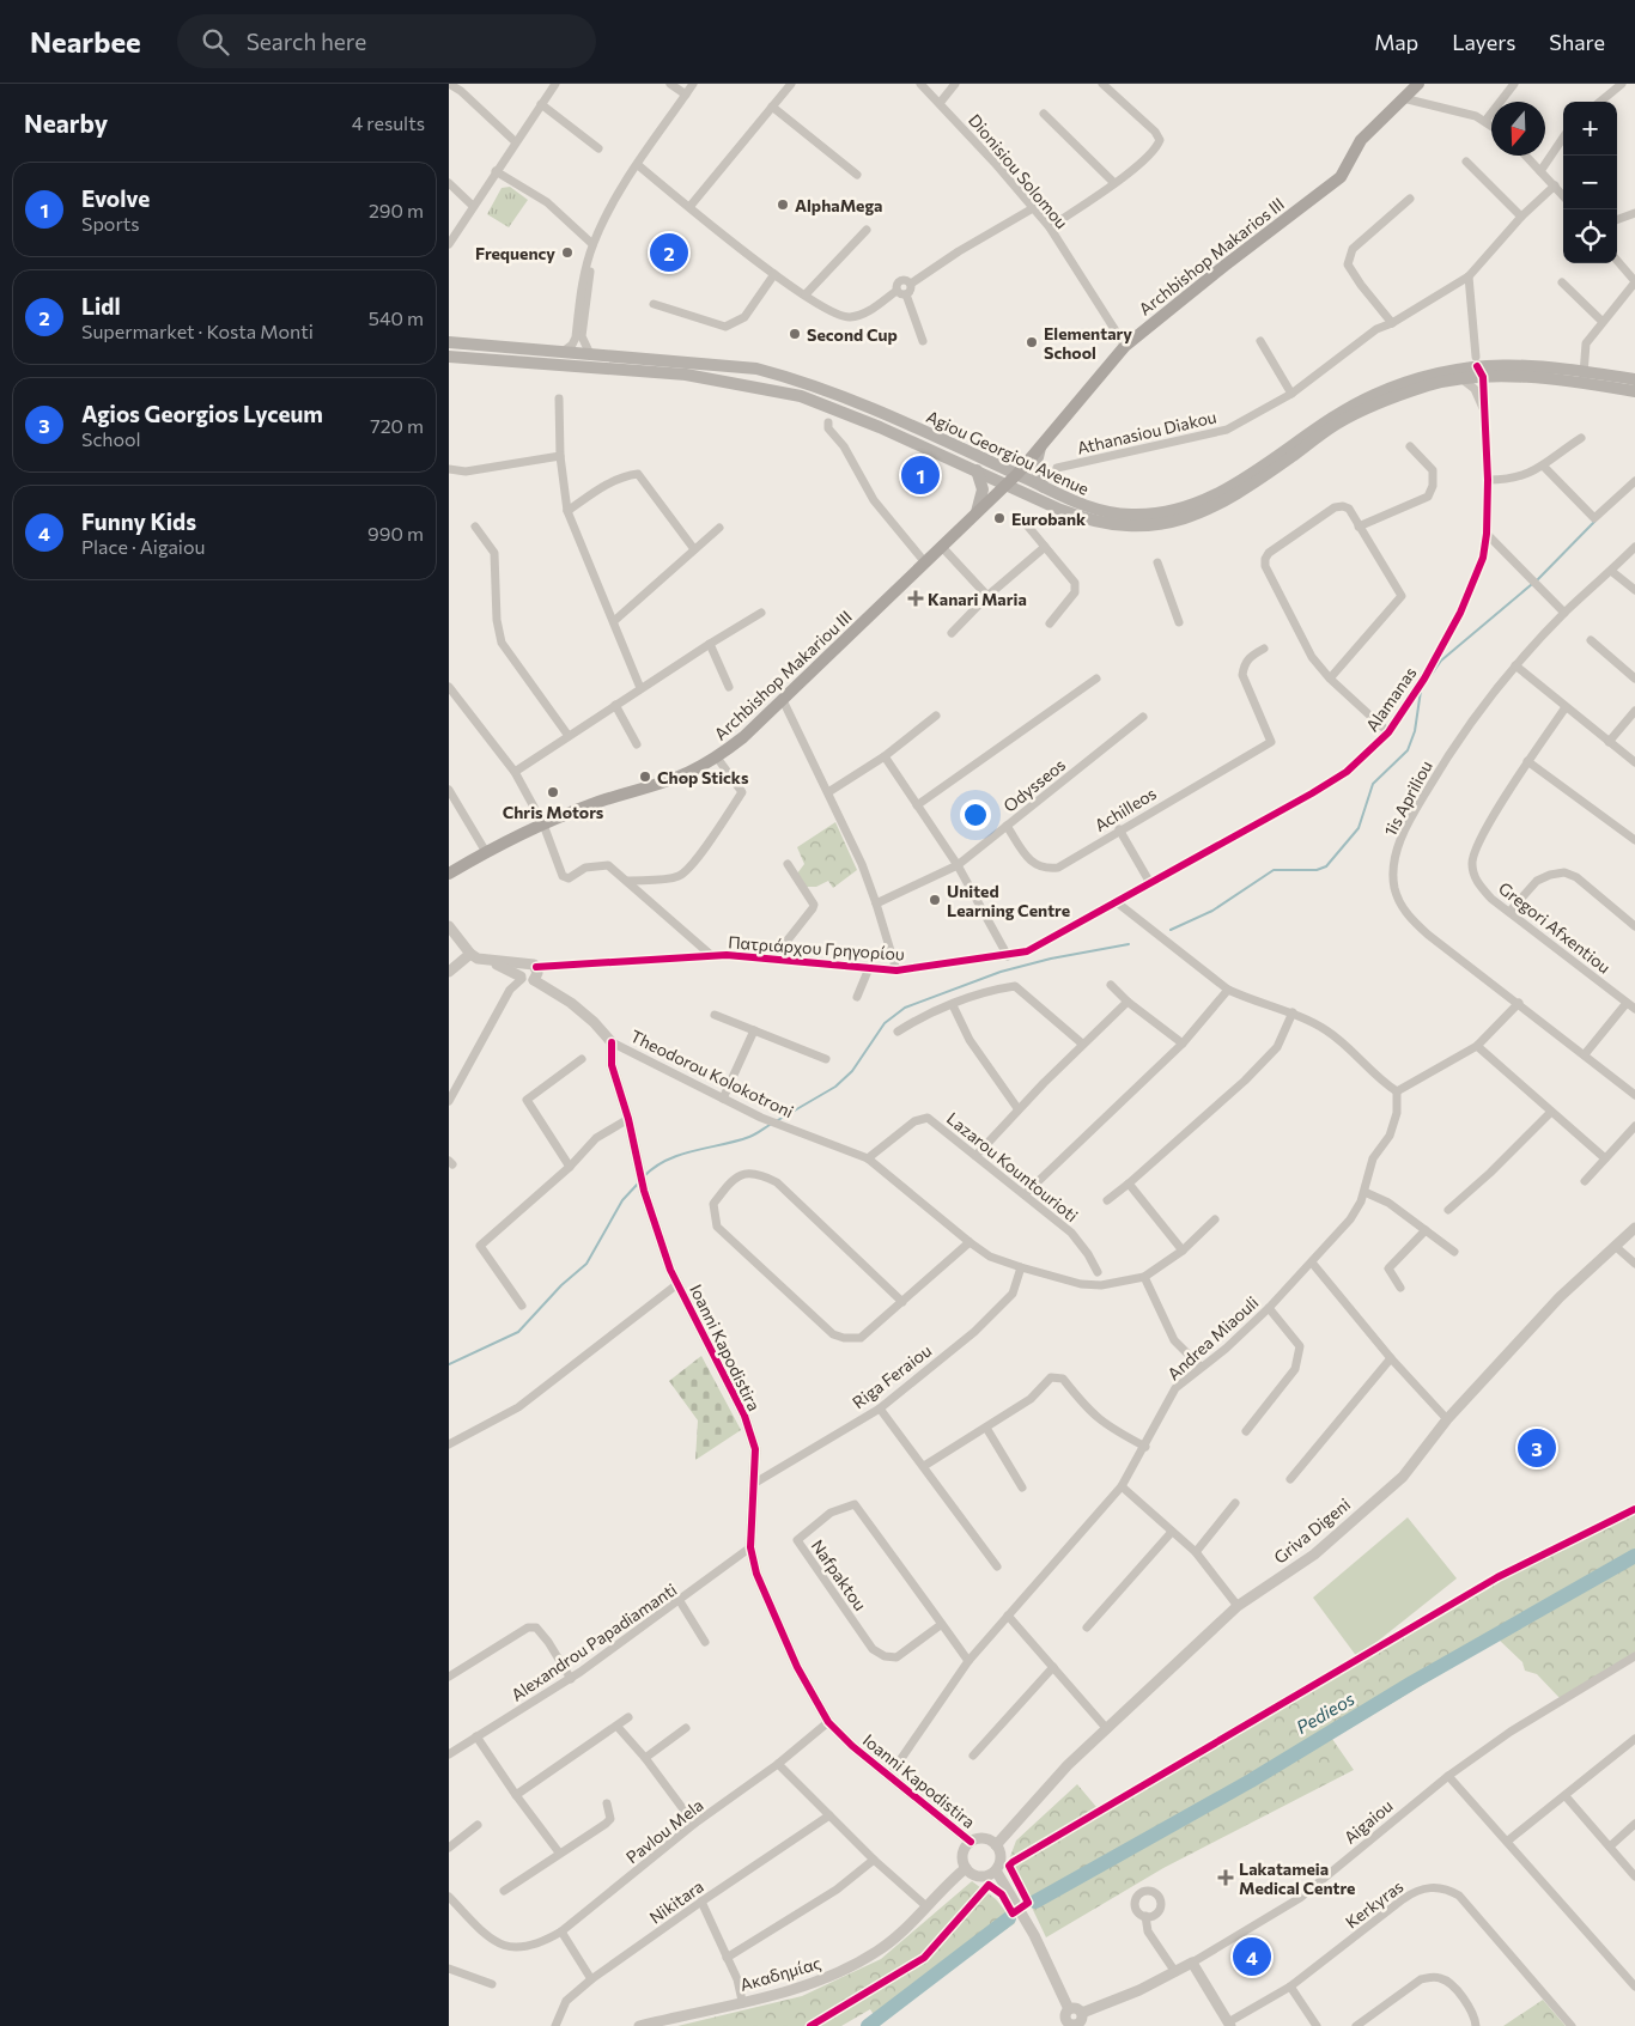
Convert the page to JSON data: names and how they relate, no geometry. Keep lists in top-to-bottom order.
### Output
{
  "streets": {
    "main road": ["Archbishop Makarios III", "Agiou Georgiou Avenue", "Archbishop Makariou III"],
    "street": [
      "Dionisiou Solomou",
      "Athanasiou Diakou",
      "Alamanas",
      "Odysseos",
      "1is Apriliou",
      "Achilleos",
      "Gregori Afxentiou",
      "Πατριάρχου Γρηγορίου",
      "Theodorou Kolokotroni",
      "Lazarou Kountourioti",
      "Andrea Miaouli",
      "Ioanni Kapodistira",
      "Riga Feraiou",
      "Griva Digeni",
      "Nafpaktou",
      "Alexandrou Papadiamanti",
      "Aigaiou",
      "Pavlou Mela",
      "Nikitara",
      "Kerkyras",
      "Ακαδημίας"
    ]
  },
  "crossings": [
    ["Dionisiou Solomou", "Archbishop Makarios III"],
    ["Archbishop Makarios III", "Agiou Georgiou Avenue"],
    ["Archbishop Makarios III", "Archbishop Makariou III"],
    ["Athanasiou Diakou", "Alamanas"],
    ["Agiou Georgiou Avenue", "Alamanas"],
    ["Alamanas", "Πατριάρχου Γρηγορίου"],
    ["Odysseos", "Achilleos"],
    ["Πατριάρχου Γρηγορίου", "Theodorou Kolokotroni"],
    ["Theodorou Kolokotroni", "Lazarou Kountourioti"],
    ["Theodorou Kolokotroni", "Ioanni Kapodistira"],
    ["Theodorou Kolokotroni", "Riga Feraiou"],
    ["Andrea Miaouli", "Ioanni Kapodistira"],
    ["Andrea Miaouli", "Nafpaktou"],
    ["Ioanni Kapodistira", "Riga Feraiou"],
    ["Ioanni Kapodistira", "Griva Digeni"],
    ["Ioanni Kapodistira", "Alexandrou Papadiamanti"],
    ["Ioanni Kapodistira", "Pavlou Mela"],
    ["Ioanni Kapodistira", "Ακαδημίας"],
    ["Griva Digeni", "Ακαδημίας"]
  ],
  "water": ["Pedieos"],
  "places": {
    "other": [
      "AlphaMega",
      "Frequency",
      "Second Cup",
      "Elementary School",
      "Eurobank",
      "Chop Sticks",
      "Chris Motors",
      "United Learning Centre"
    ],
    "health": ["Kanari Maria", "Lakatameia Medical Centre"]
  },
  "north": "bottom",
  "page": {
    "header": "Nearbee",
    "search": "Search here",
    "nav": ["Map", "Layers", "Share"],
    "heading": ["Nearby", "4 results"],
    "map_buttons": ["+", "−"],
    "list": [
      {
        "mark": "1",
        "name": "Evolve",
        "note": "Sports",
        "value": "290 m"
      },
      {
        "mark": "2",
        "name": "Lidl",
        "note": "Supermarket · Kosta Monti",
        "value": "540 m"
      },
      {
        "mark": "3",
        "name": "Agios Georgios Lyceum",
        "note": "School",
        "value": "720 m"
      },
      {
        "mark": "4",
        "name": "Funny Kids",
        "note": "Place · Aigaiou",
        "value": "990 m"
      }
    ],
    "pins": [
      "2",
      "1",
      "3",
      "4"
    ]
  }
}
